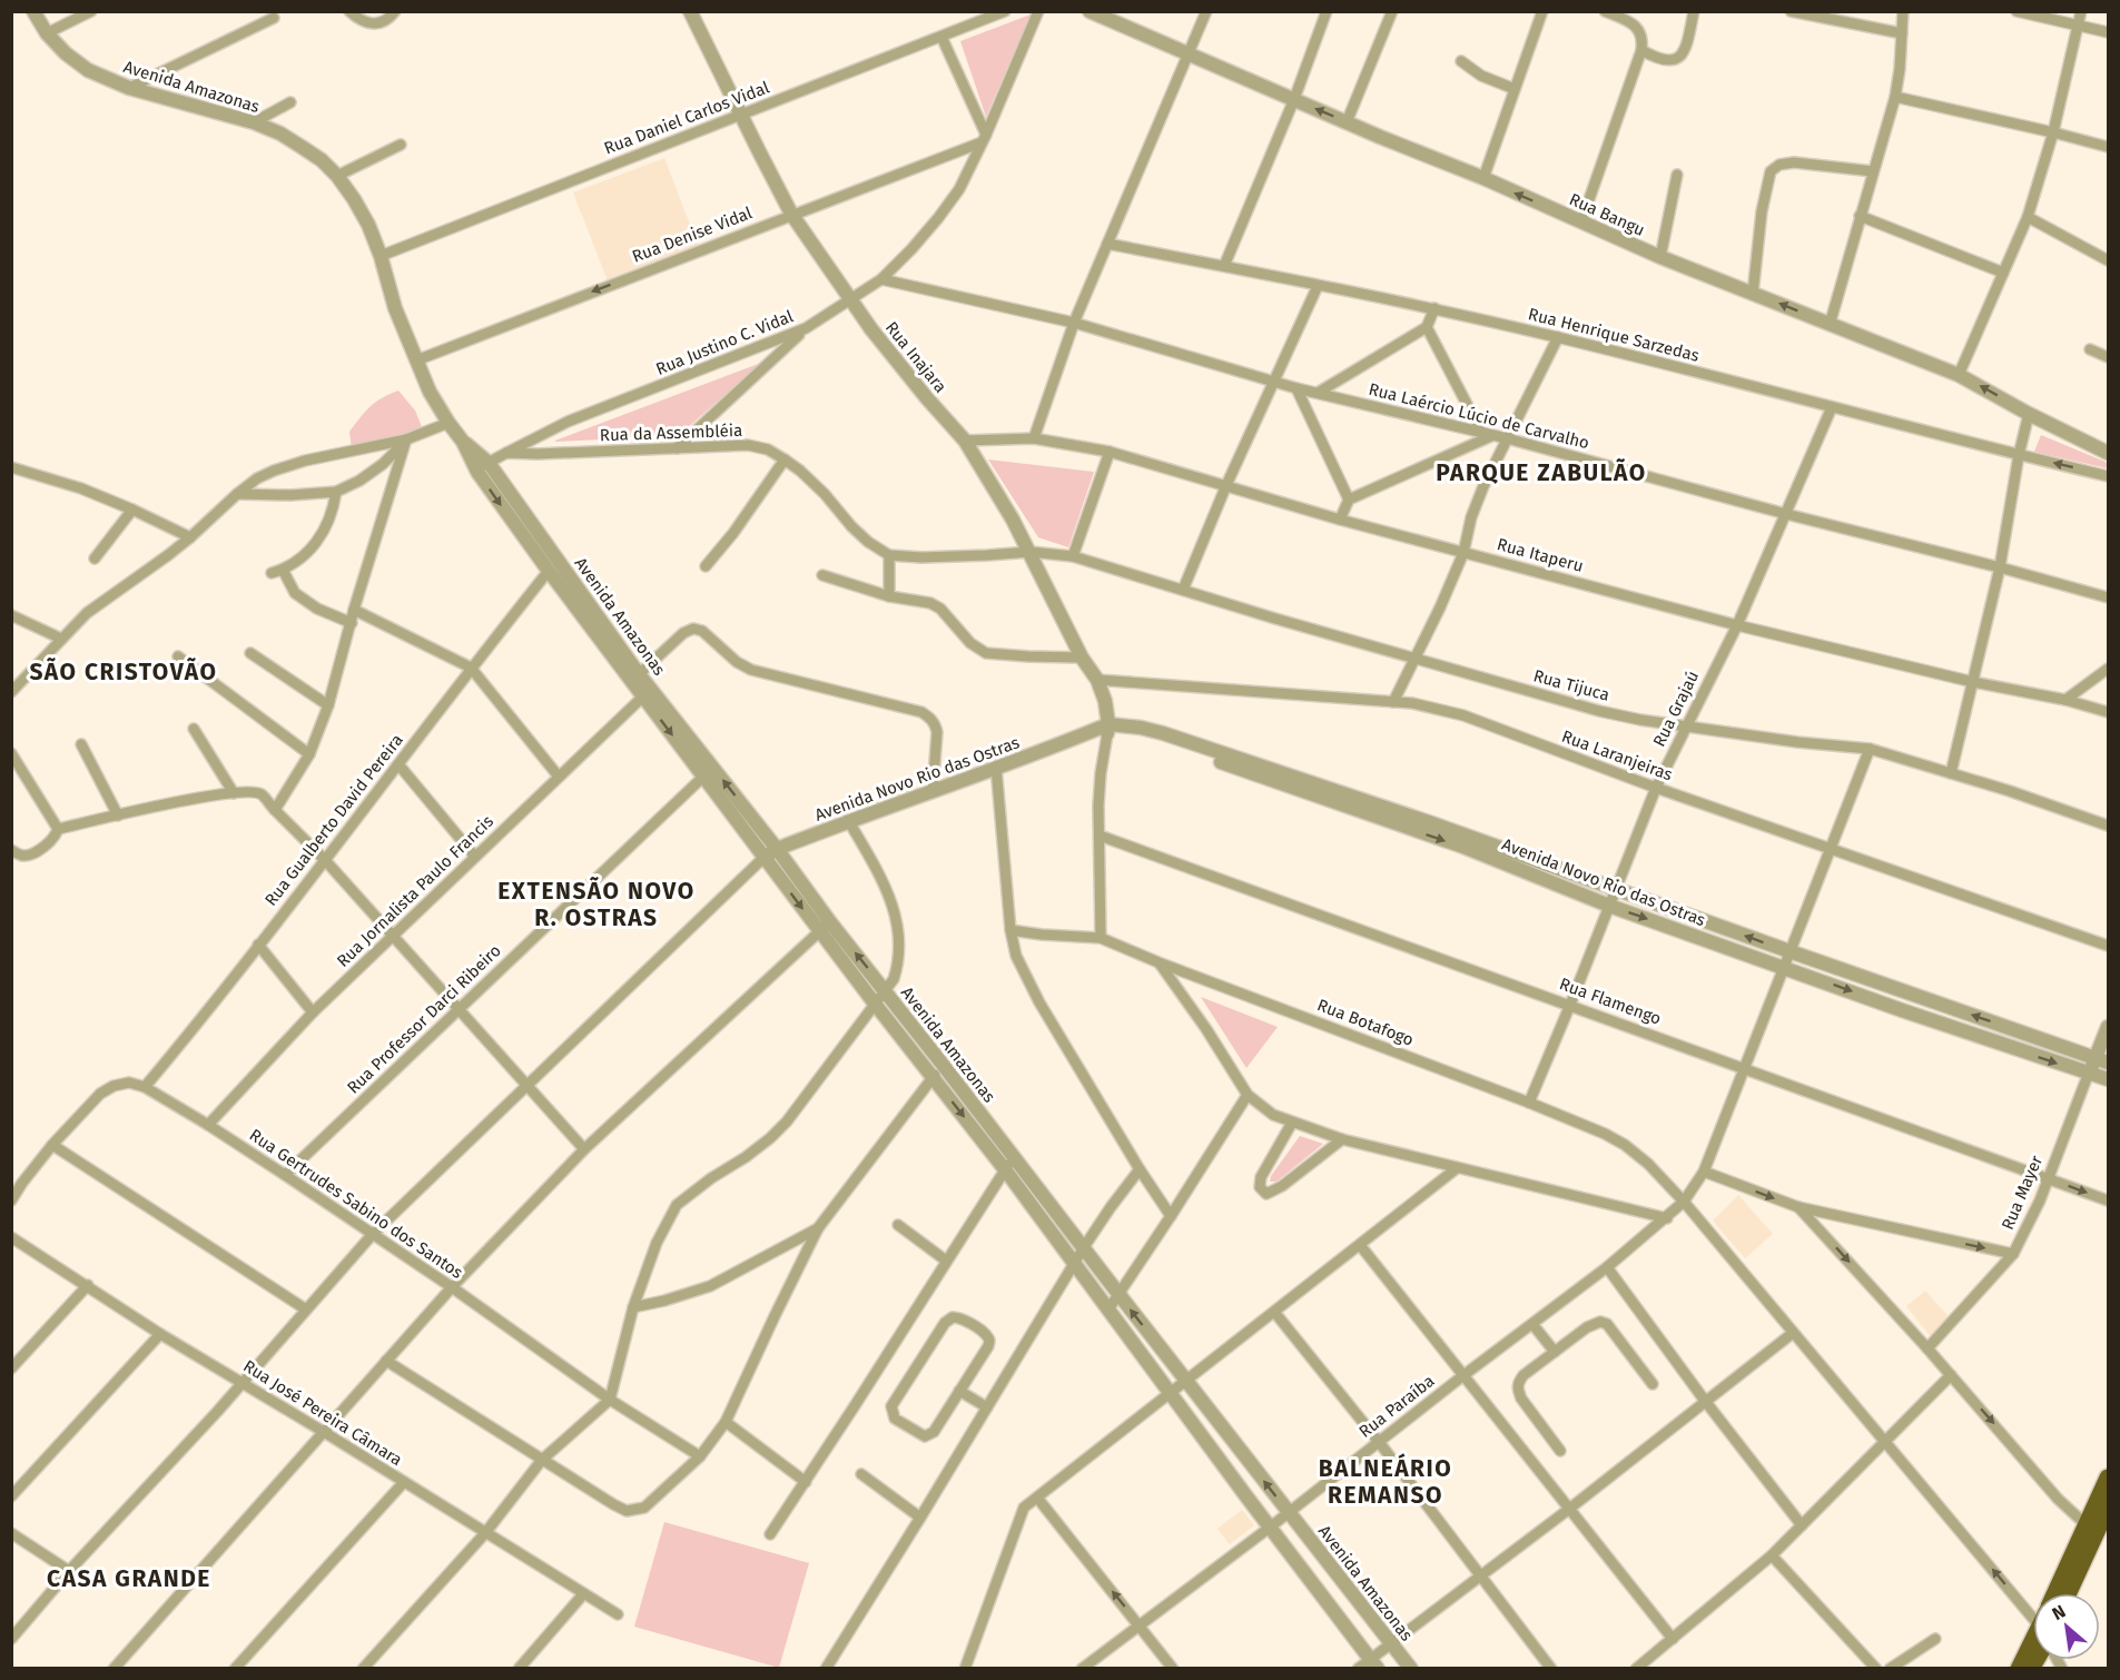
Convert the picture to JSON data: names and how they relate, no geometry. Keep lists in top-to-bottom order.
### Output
{
  "streets": {
    "street": [
      "Avenida Amazonas",
      "Rua Daniel Carlos Vidal",
      "Rua Bangu",
      "Rua Denise Vidal",
      "Rua Henrique Sarzedas",
      "Rua Justino C. Vidal",
      "Rua Inajara",
      "Rua Laércio Lúcio de Carvalho",
      "Rua da Assembléia",
      "Rua Itaperu",
      "Rua Tijuca",
      "Rua Grajaú",
      "Rua Laranjeiras",
      "Avenida Novo Rio das Ostras",
      "Rua Gualberto David Pereira",
      "Rua Jornalista Paulo Francis",
      "Rua Flamengo",
      "Rua Professor Darci Ribeiro",
      "Rua Botafogo",
      "Rua Mayer",
      "Rua Gertrudes Sabino dos Santos",
      "Rua Paraíba",
      "Rua José Pereira Câmara"
    ]
  },
  "crossings": [
    ["Avenida Amazonas", "Rua Daniel Carlos Vidal"],
    ["Avenida Amazonas", "Rua Denise Vidal"],
    ["Avenida Amazonas", "Avenida Novo Rio das Ostras"],
    ["Avenida Amazonas", "Rua Gualberto David Pereira"],
    ["Avenida Amazonas", "Rua Jornalista Paulo Francis"],
    ["Avenida Amazonas", "Rua Professor Darci Ribeiro"],
    ["Avenida Amazonas", "Rua Paraíba"],
    ["Rua Daniel Carlos Vidal", "Rua Inajara"],
    ["Rua Denise Vidal", "Rua Justino C. Vidal"],
    ["Rua Denise Vidal", "Rua Inajara"],
    ["Rua Henrique Sarzedas", "Rua Grajaú"],
    ["Rua Justino C. Vidal", "Rua Inajara"],
    ["Rua Justino C. Vidal", "Rua Laércio Lúcio de Carvalho"],
    ["Rua Justino C. Vidal", "Rua da Assembléia"],
    ["Rua Inajara", "Rua Itaperu"],
    ["Rua Inajara", "Rua Tijuca"],
    ["Rua Inajara", "Rua Laranjeiras"],
    ["Rua Inajara", "Avenida Novo Rio das Ostras"],
    ["Rua Laércio Lúcio de Carvalho", "Rua Grajaú"],
    ["Rua Itaperu", "Rua Grajaú"],
    ["Rua Tijuca", "Rua Grajaú"],
    ["Rua Tijuca", "Rua Paraíba"],
    ["Rua Grajaú", "Rua Laranjeiras"],
    ["Rua Grajaú", "Avenida Novo Rio das Ostras"],
    ["Rua Grajaú", "Rua Flamengo"],
    ["Rua Grajaú", "Rua Botafogo"],
    ["Rua Laranjeiras", "Rua Paraíba"],
    ["Avenida Novo Rio das Ostras", "Rua Mayer"],
    ["Avenida Novo Rio das Ostras", "Rua Paraíba"],
    ["Rua Gualberto David Pereira", "Rua Gertrudes Sabino dos Santos"],
    ["Rua Jornalista Paulo Francis", "Rua Gertrudes Sabino dos Santos"],
    ["Rua Flamengo", "Rua Mayer"],
    ["Rua Flamengo", "Rua Paraíba"],
    ["Rua Professor Darci Ribeiro", "Rua Gertrudes Sabino dos Santos"],
    ["Rua Botafogo", "Rua Paraíba"]
  ],
  "one_way": ["Rua Denise Vidal"],
  "districts": [
    "PARQUE ZABULÃO",
    "SÃO CRISTOVÃO",
    "EXTENSÃO NOVO R. OSTRAS",
    "BALNEÁRIO REMANSO",
    "CASA GRANDE"
  ],
  "north": "top left"
}
